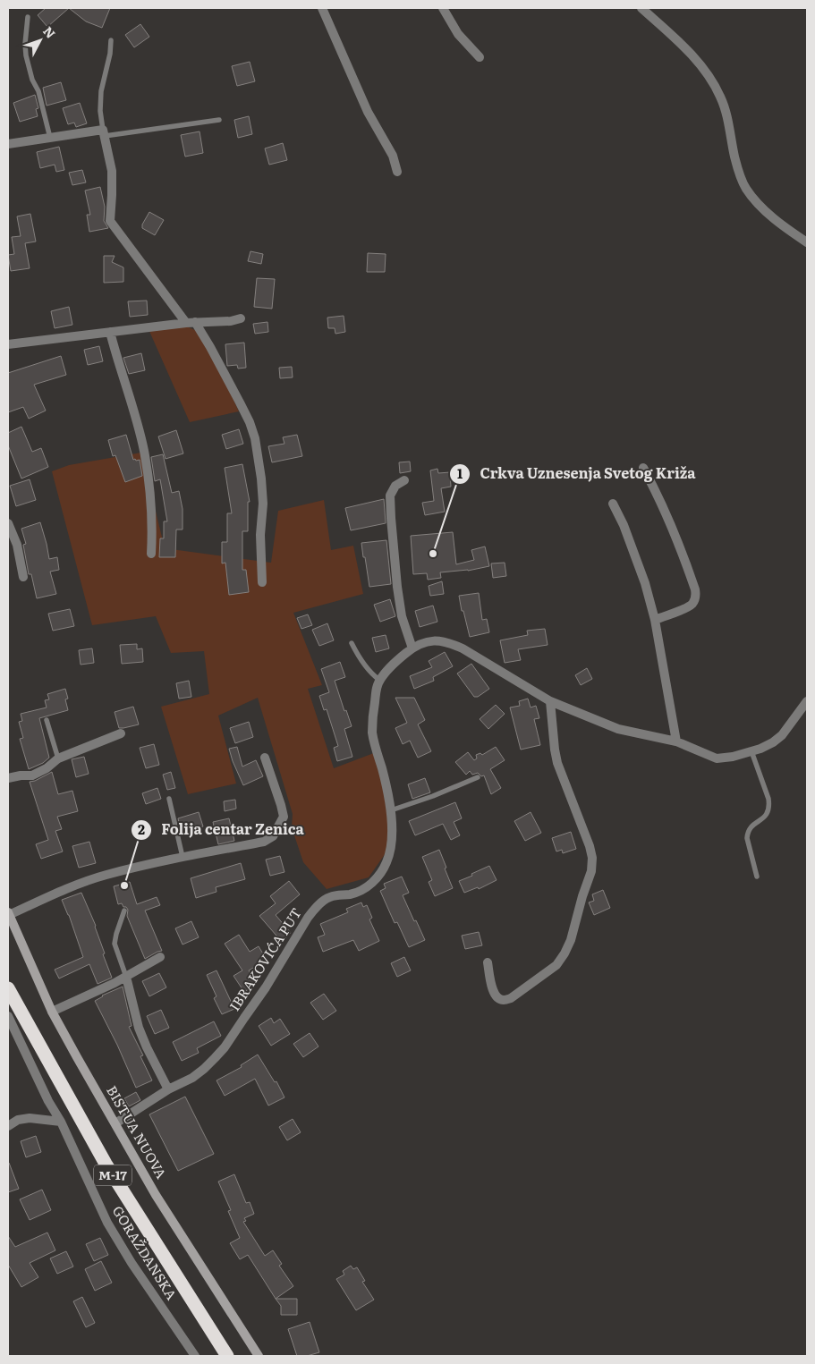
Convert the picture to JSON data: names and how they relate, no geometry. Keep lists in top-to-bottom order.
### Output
{
  "streets": {
    "highway": ["M-17"],
    "street": ["IBRAKOVIĆA PUT", "BISTUA NUOVA", "GORAŽDANSKA"]
  },
  "crossings": [
    ["IBRAKOVIĆA PUT", "BISTUA NUOVA"]
  ],
  "places": ["Crkva Uznesenja Svetog Križa", "Folija centar Zenica"],
  "north": "top right"
}
